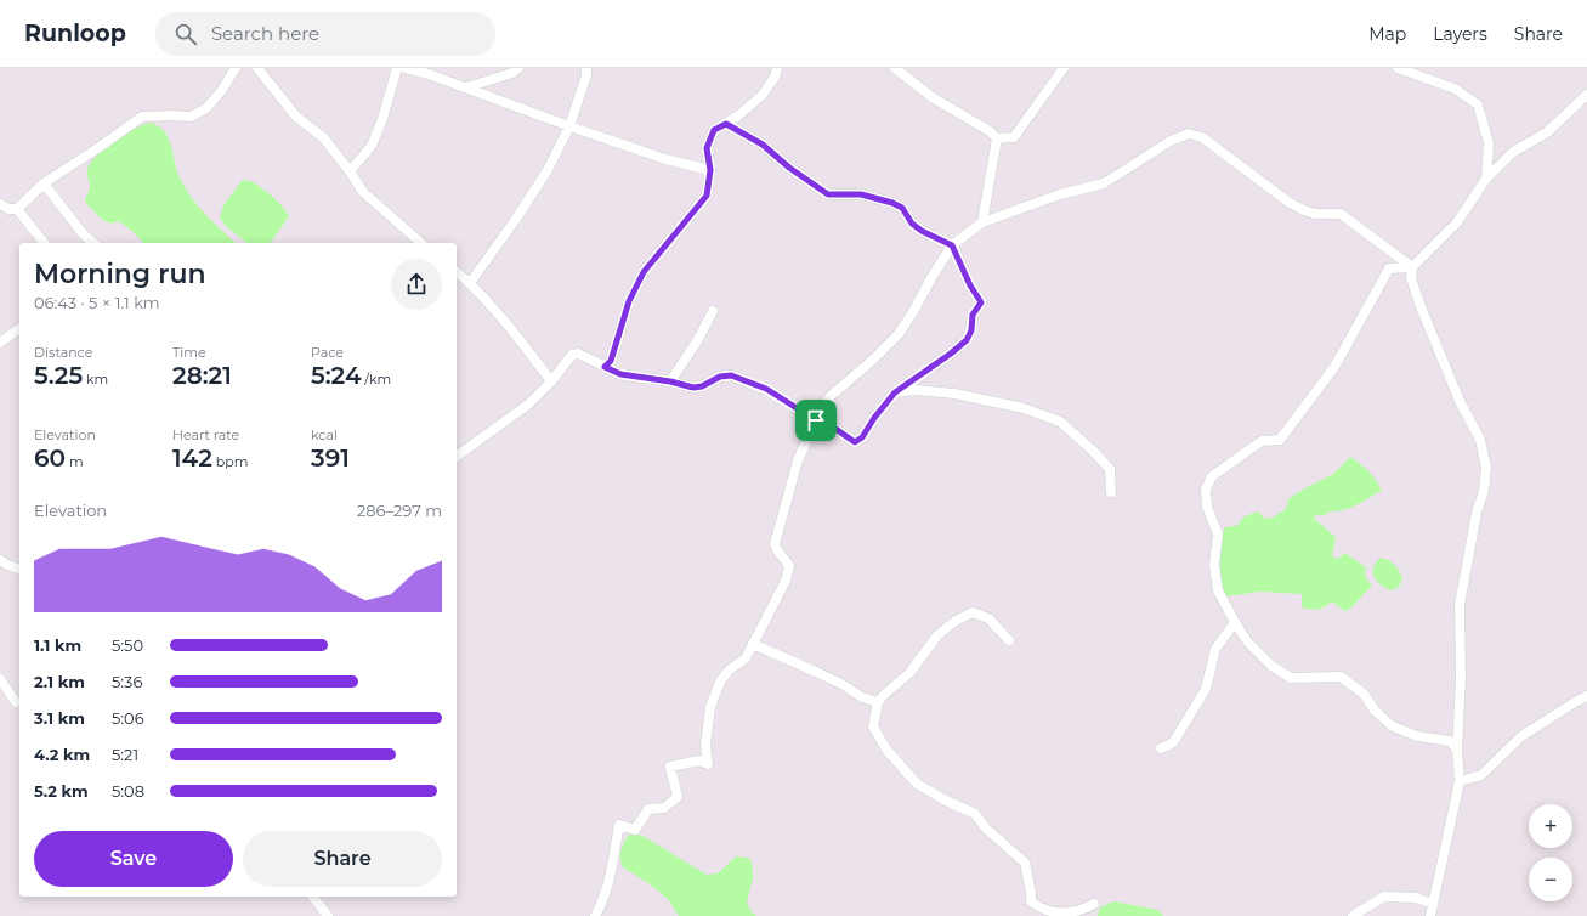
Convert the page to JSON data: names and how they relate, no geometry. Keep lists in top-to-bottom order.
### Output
{
  "page": {
    "header": "Runloop",
    "search": "Search here",
    "nav": ["Map", "Layers", "Share"],
    "heading": ["Morning run", "06:43 · 5 × 1.1 km"],
    "stats": [
      ["Distance", "5.25 km"],
      ["Time", "28:21"],
      ["Pace", "5:24 /km"],
      ["Elevation", "60 m"],
      ["Heart rate", "142 bpm"],
      ["kcal", "391"]
    ],
    "chart": ["Elevation", "286–297 m"],
    "list": [
      {
        "name": "1.1 km",
        "note": "5:50"
      },
      {
        "name": "2.1 km",
        "note": "5:36"
      },
      {
        "name": "3.1 km",
        "note": "5:06"
      },
      {
        "name": "4.2 km",
        "note": "5:21"
      },
      {
        "name": "5.2 km",
        "note": "5:08"
      }
    ],
    "map_buttons": ["+", "−"],
    "buttons": ["Save", "Share"]
  }
}
